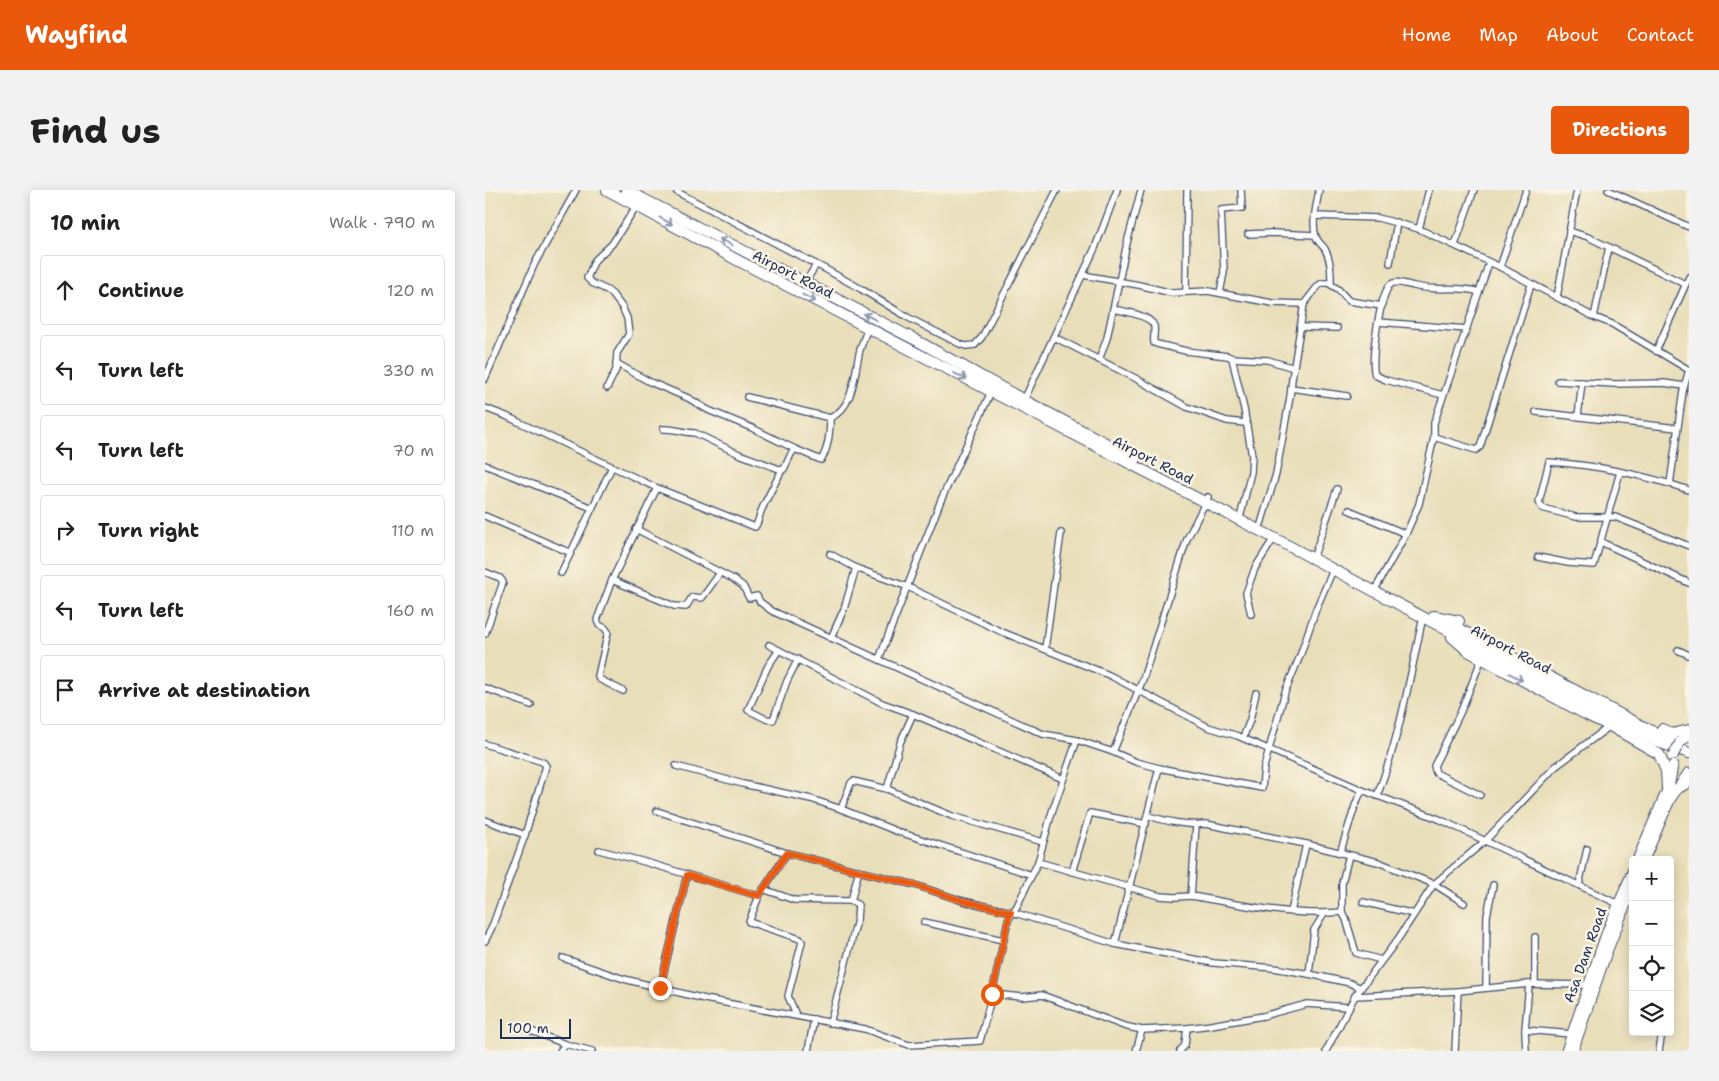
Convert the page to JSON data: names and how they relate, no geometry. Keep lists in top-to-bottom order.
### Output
{
  "streets": {
    "highway": ["Airport Road"],
    "main road": ["Asa Dam Road"]
  },
  "scale_bar": "100 m",
  "page": {
    "header": "Wayfind",
    "nav": [
      "Home",
      "Map",
      "About",
      "Contact"
    ],
    "buttons": "Directions",
    "title": "Find us",
    "heading": ["10 min", "Walk · 790 m"],
    "list": [
      ["Continue", "120 m"],
      ["Turn left", "330 m"],
      ["Turn left", "70 m"],
      ["Turn right", "110 m"],
      ["Turn left", "160 m"],
      "Arrive at destination"
    ],
    "map_buttons": ["+", "−"],
    "scale": "100 m"
  }
}
